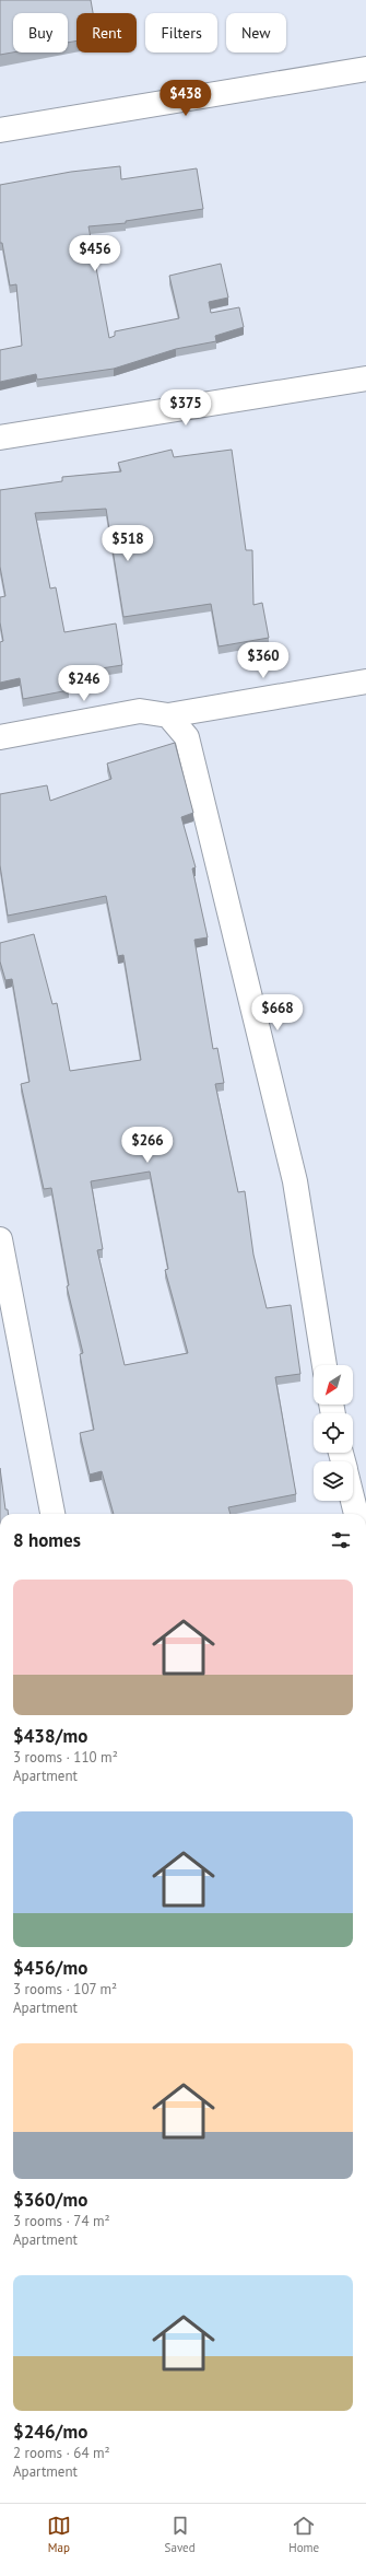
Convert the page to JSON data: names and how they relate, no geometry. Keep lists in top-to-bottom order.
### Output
{
  "north": "bottom left",
  "page": {
    "chip": [
      "Buy",
      "Rent",
      "Filters",
      "New"
    ],
    "price": [
      "$438",
      "$456",
      "$375",
      "$518",
      "$360",
      "$246",
      "$668",
      "$266"
    ],
    "heading": "8 homes",
    "list": [
      {
        "name": "$438/mo",
        "note": "3 rooms · 110 m² · Apartment"
      },
      {
        "name": "$456/mo",
        "note": "3 rooms · 107 m² · Apartment"
      },
      {
        "name": "$360/mo",
        "note": "3 rooms · 74 m² · Apartment"
      },
      {
        "name": "$246/mo",
        "note": "2 rooms · 64 m² · Apartment"
      }
    ],
    "tabs": ["Map", "Saved", "Home"]
  }
}
